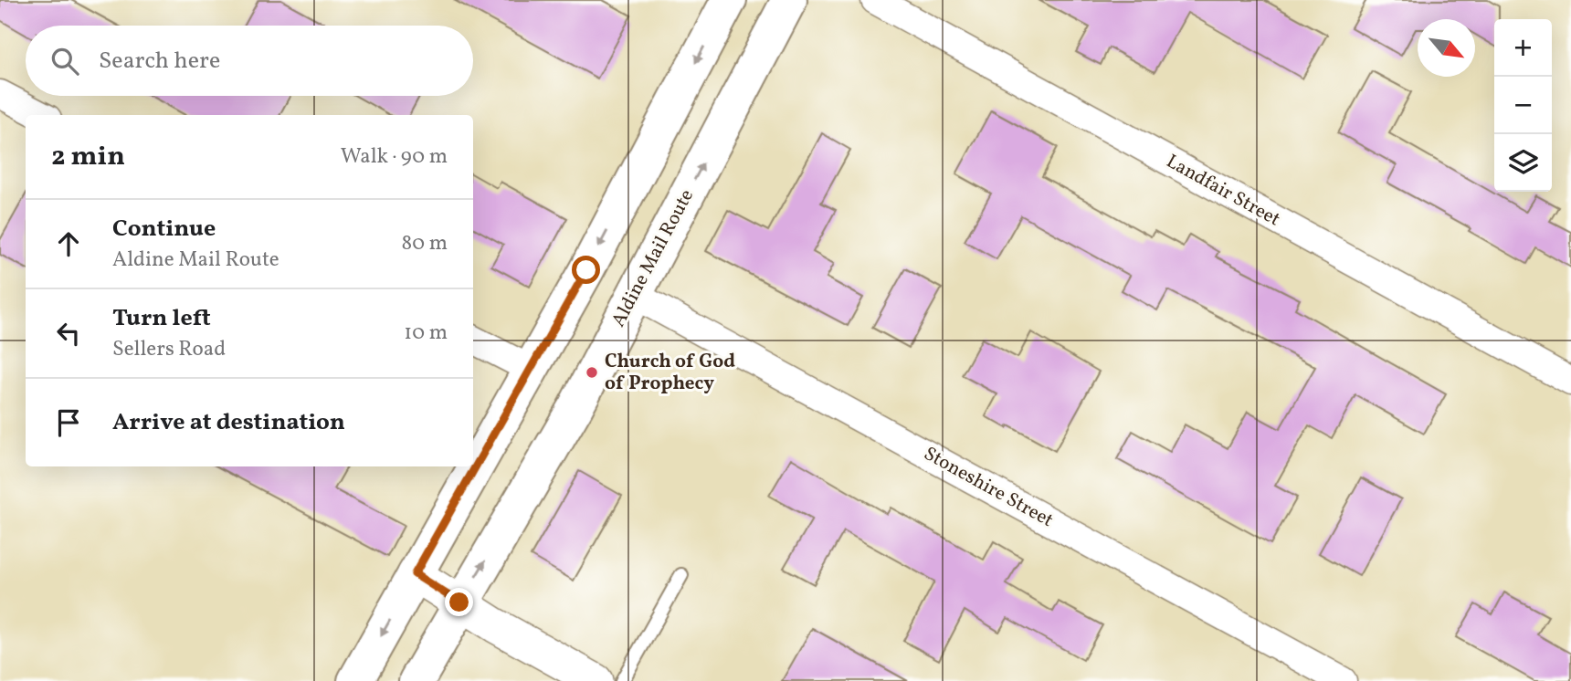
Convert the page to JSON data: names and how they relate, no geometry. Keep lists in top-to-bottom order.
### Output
{
  "streets": {
    "main road": ["Aldine Mail Route"],
    "street": ["Landfair Street", "Stoneshire Street"]
  },
  "crossings": [
    ["Aldine Mail Route", "Stoneshire Street"]
  ],
  "places": ["Church of God of Prophecy"],
  "north": "bottom right",
  "page": {
    "map_buttons": ["+", "−"],
    "search": "Search here",
    "heading": ["2 min", "Walk · 90 m"],
    "list": [
      ["Continue", "Aldine Mail Route", "80 m"],
      ["Turn left", "Sellers Road", "10 m"],
      "Arrive at destination"
    ]
  }
}
